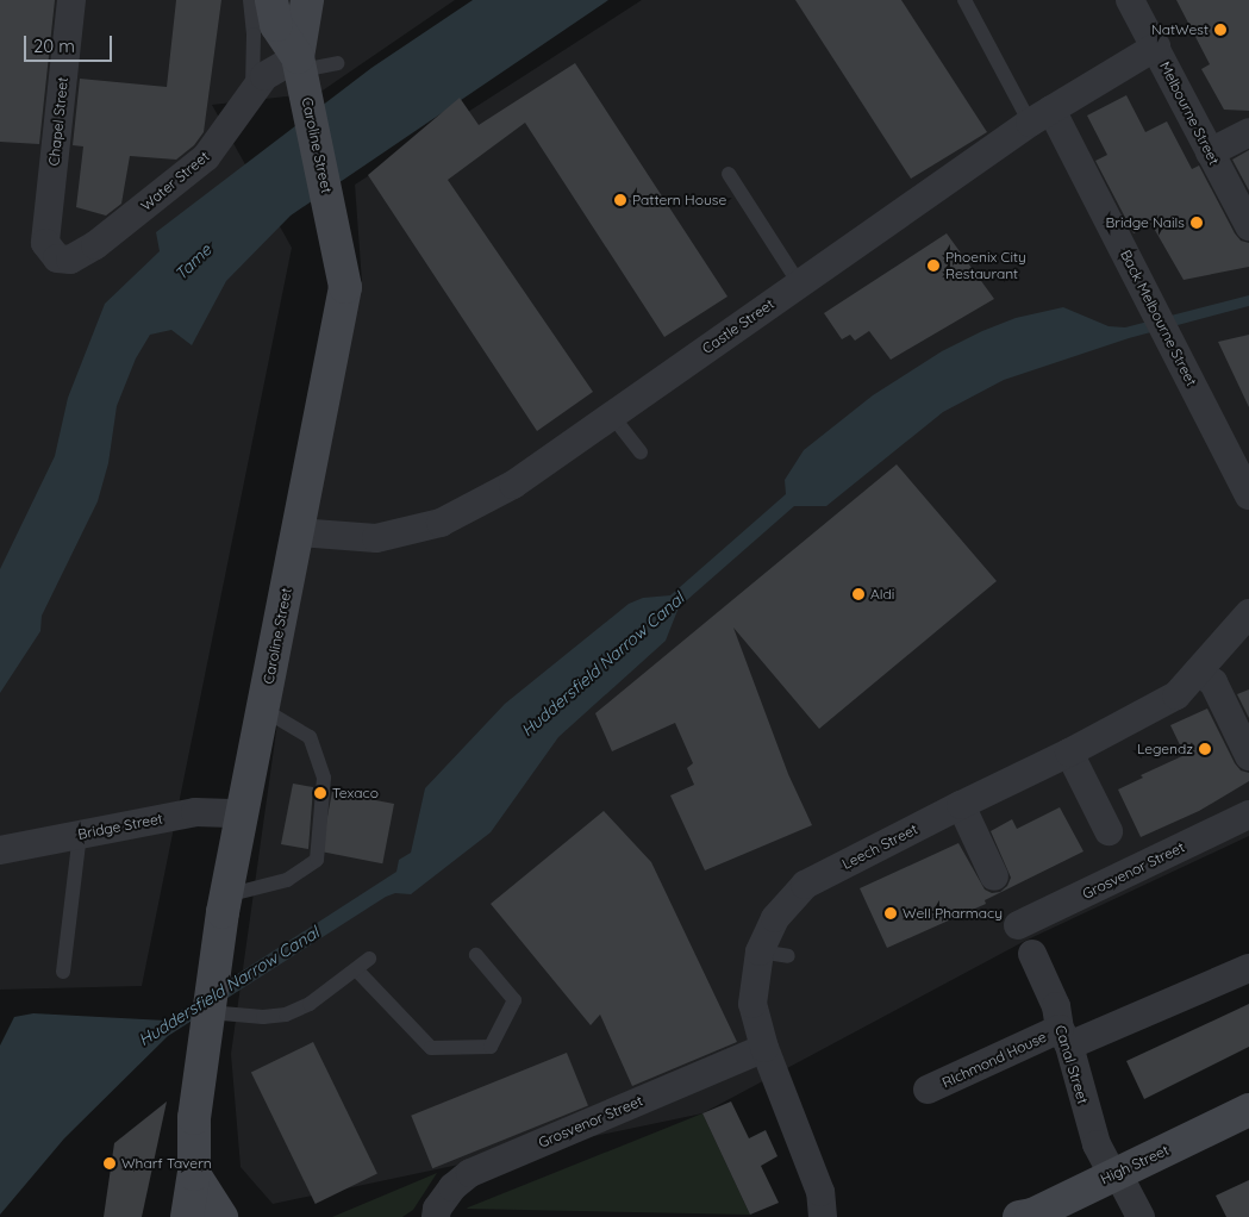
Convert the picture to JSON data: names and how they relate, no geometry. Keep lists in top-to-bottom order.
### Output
{
  "streets": {
    "main road": ["Caroline Street", "High Street"],
    "street": [
      "Melbourne Street",
      "Chapel Street",
      "Water Street",
      "Back Melbourne Street",
      "Castle Street",
      "Bridge Street",
      "Leech Street",
      "Grosvenor Street",
      "RIchmond House",
      "Canal Street"
    ]
  },
  "crossings": [
    ["Melbourne Street", "Castle Street"],
    ["Chapel Street", "Water Street"],
    ["Caroline Street", "Water Street"],
    ["Caroline Street", "Castle Street"],
    ["Caroline Street", "Bridge Street"],
    ["Back Melbourne Street", "Castle Street"],
    ["Leech Street", "Grosvenor Street"],
    ["RIchmond House", "Canal Street"],
    ["Canal Street", "High Street"]
  ],
  "water": ["Tame", "Huddersfield Narrow Canal"],
  "places": [
    "NatWest",
    "Pattern House",
    "Bridge Nails",
    "Phoenix City Restaurant",
    "Aldi",
    "Legendz",
    "Texaco",
    "Well Pharmacy",
    "Wharf Tavern"
  ],
  "scale_bar": "20 m"
}
